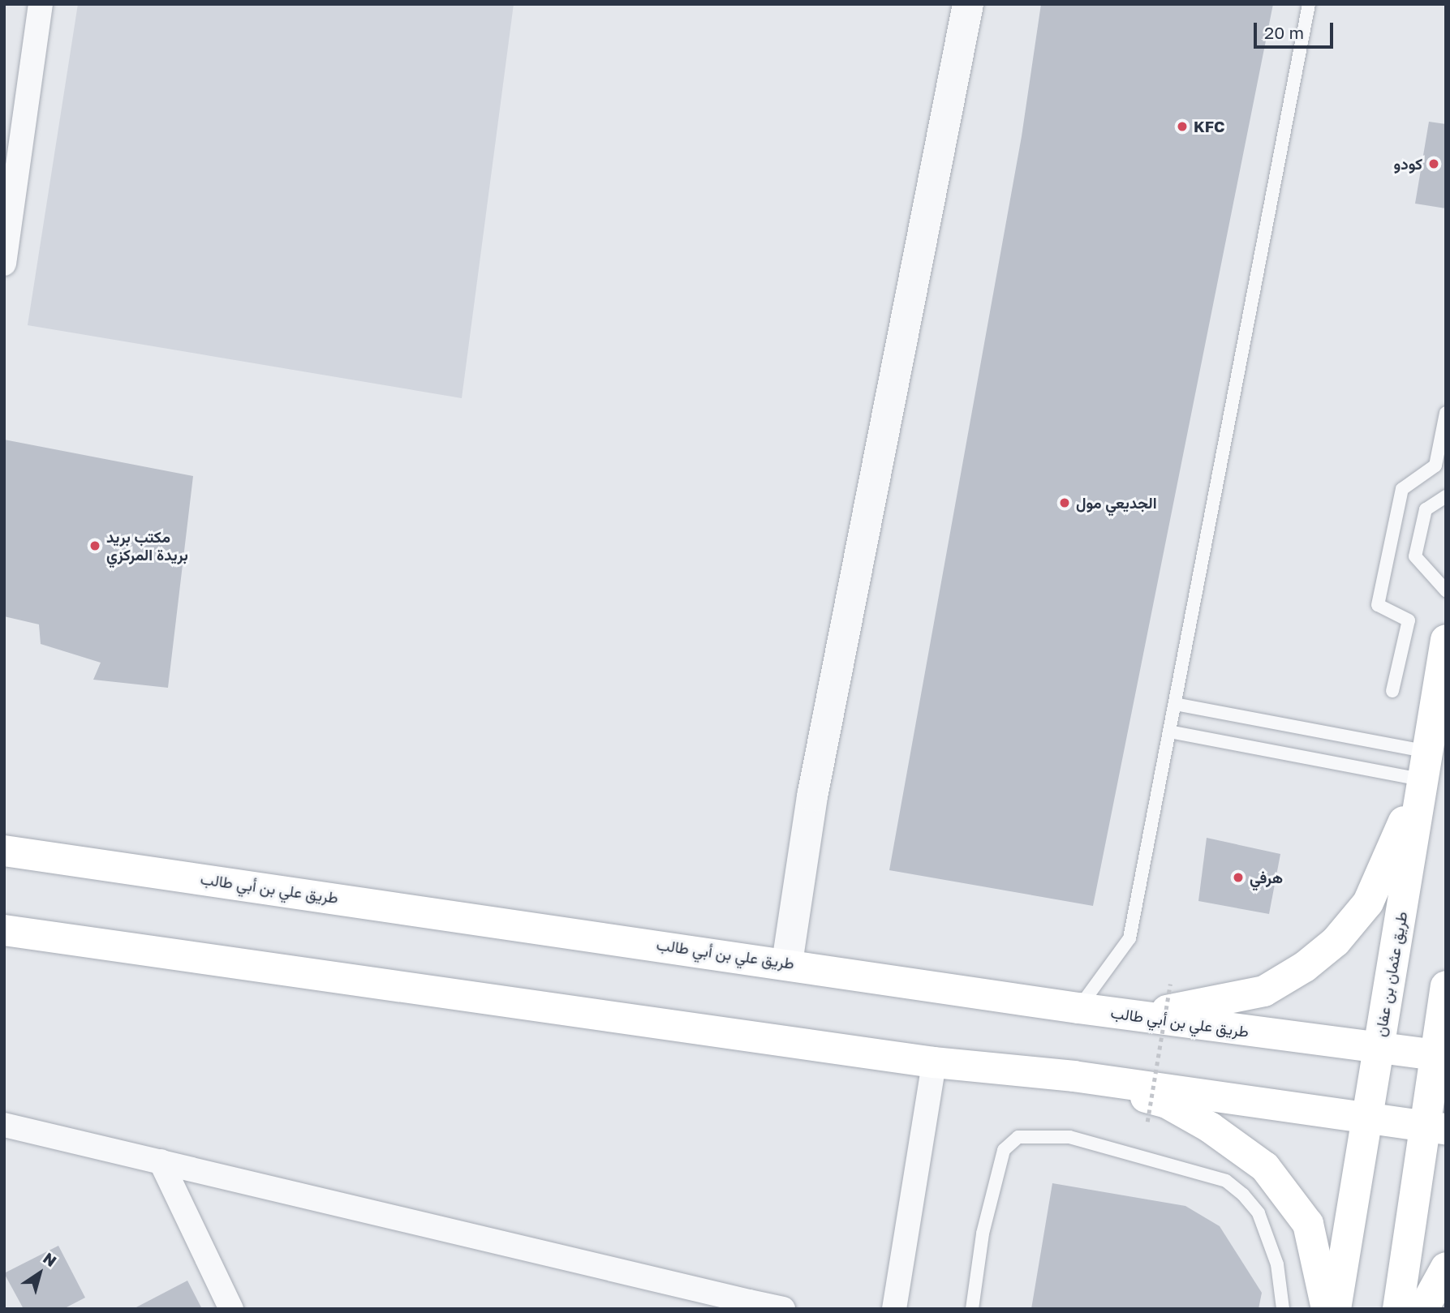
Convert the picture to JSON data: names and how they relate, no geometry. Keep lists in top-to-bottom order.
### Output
{
  "streets": {
    "main road": ["طريق علي بن أبي طالب", "طريق عثمان بن عفان"]
  },
  "crossings": [
    ["طريق علي بن أبي طالب", "طريق عثمان بن عفان"]
  ],
  "places": [
    "KFC",
    "كودو",
    "الجديعي مول",
    "مكتب بريد بريدة المركزي",
    "هرفي"
  ],
  "scale_bar": "20 m",
  "north": "top right"
}
